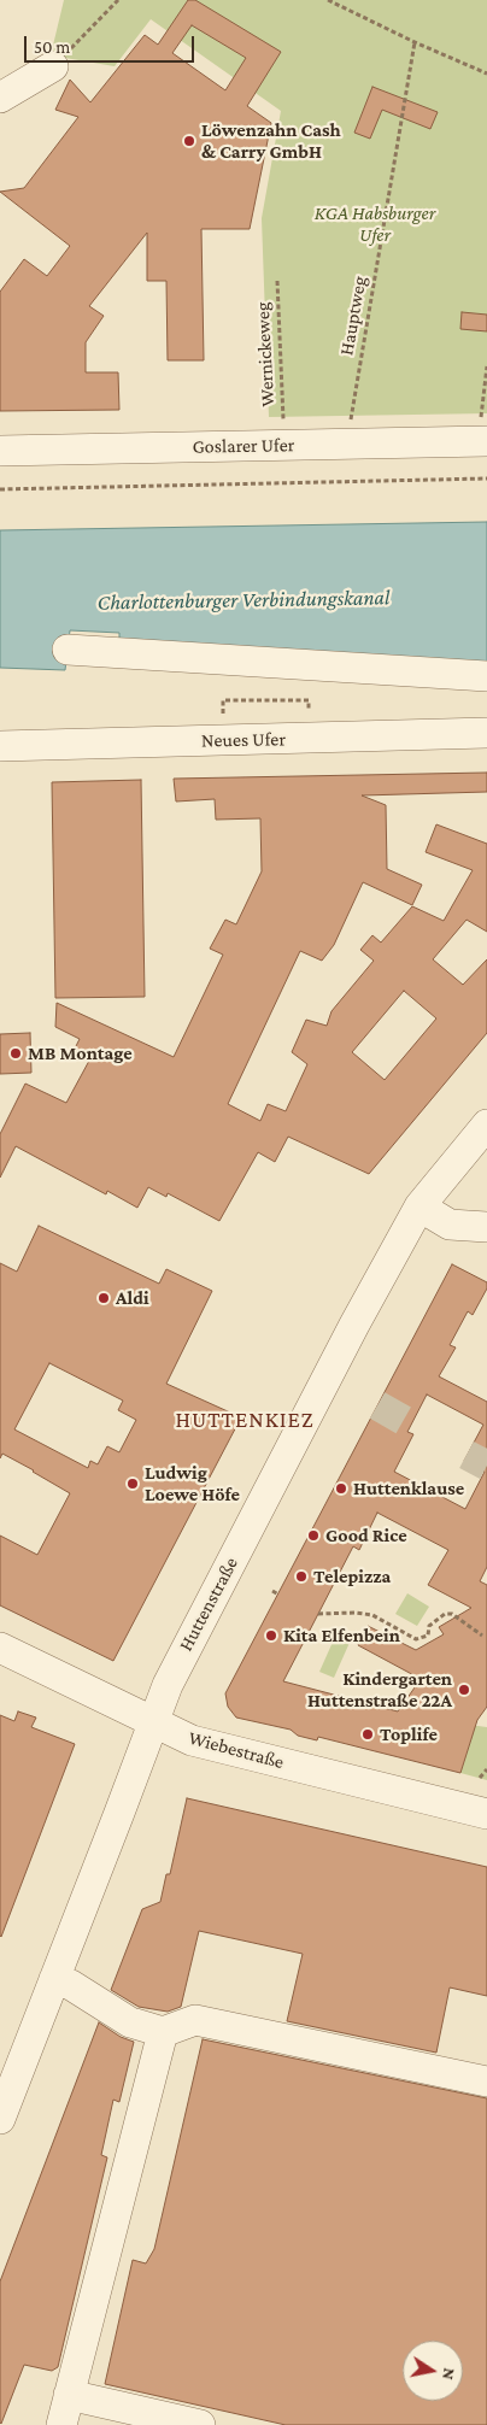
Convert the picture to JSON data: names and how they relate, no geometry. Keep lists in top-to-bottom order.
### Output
{
  "streets": {
    "street": [
      "Goslarer Ufer",
      "Neues Ufer",
      "Huttenstraße",
      "Wiebestraße"
    ],
    "path": ["Hauptweg", "Wernickeweg"]
  },
  "crossings": [
    ["Huttenstraße", "Wiebestraße"]
  ],
  "districts": ["HUTTENKIEZ"],
  "water": ["Charlottenburger Verbindungskanal"],
  "parks": ["KGA Habsburger Ufer"],
  "places": [
    "Löwenzahn Cash & Carry GmbH",
    "MB Montage",
    "Aldi",
    "Ludwig Loewe Höfe",
    "Huttenklause",
    "Good Rice",
    "Telepizza",
    "Kita Elfenbein",
    "Kindergarten Huttenstraße 22A",
    "Toplife"
  ],
  "scale_bar": "50 m",
  "north": "right"
}
